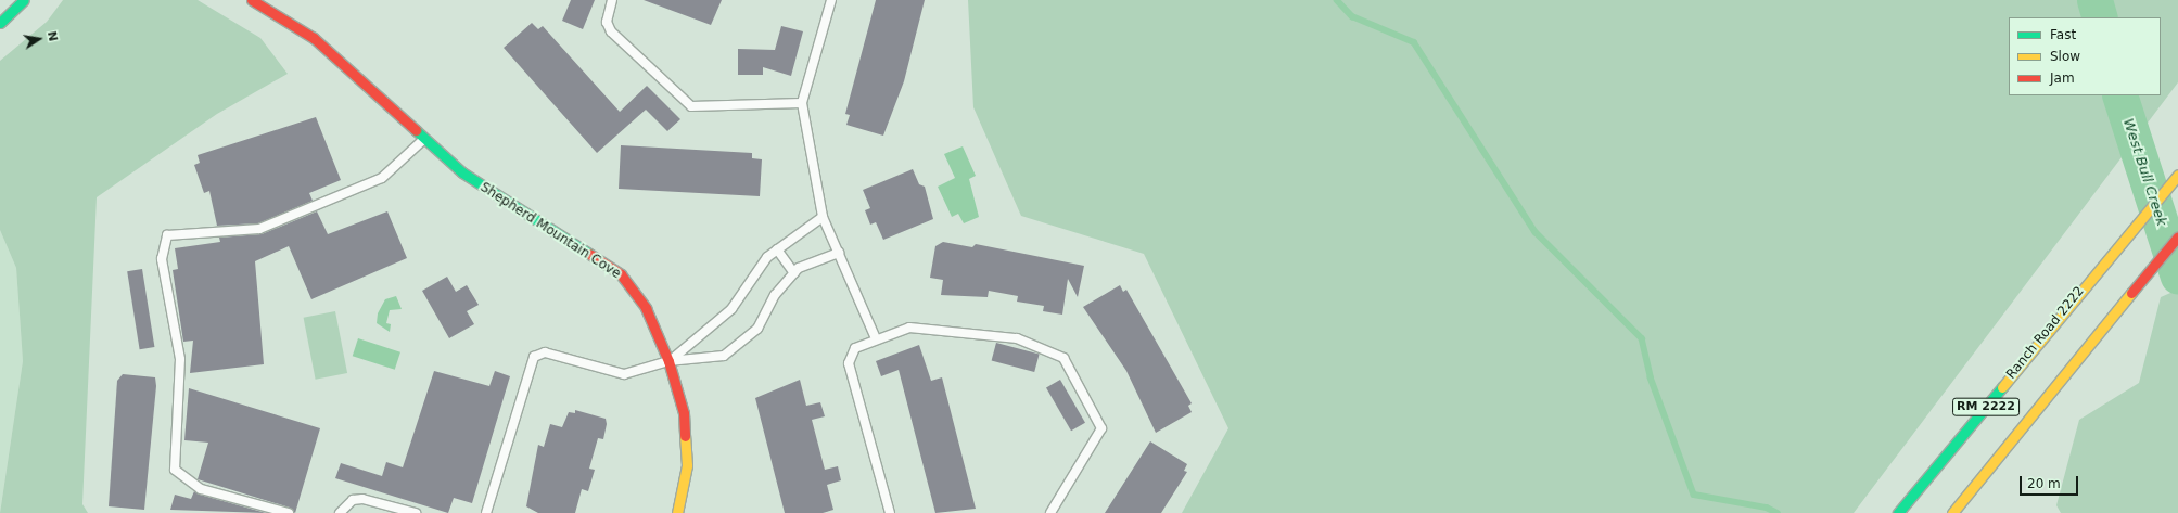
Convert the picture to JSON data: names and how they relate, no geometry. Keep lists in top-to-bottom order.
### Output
{
  "streets": {
    "main road": ["Shepherd Mountain Cove", "Ranch Road 2222", "RM 2222"]
  },
  "water": ["West Bull Creek"],
  "legend": ["Fast", "Slow", "Jam"],
  "scale_bar": "20 m",
  "north": "right"
}
